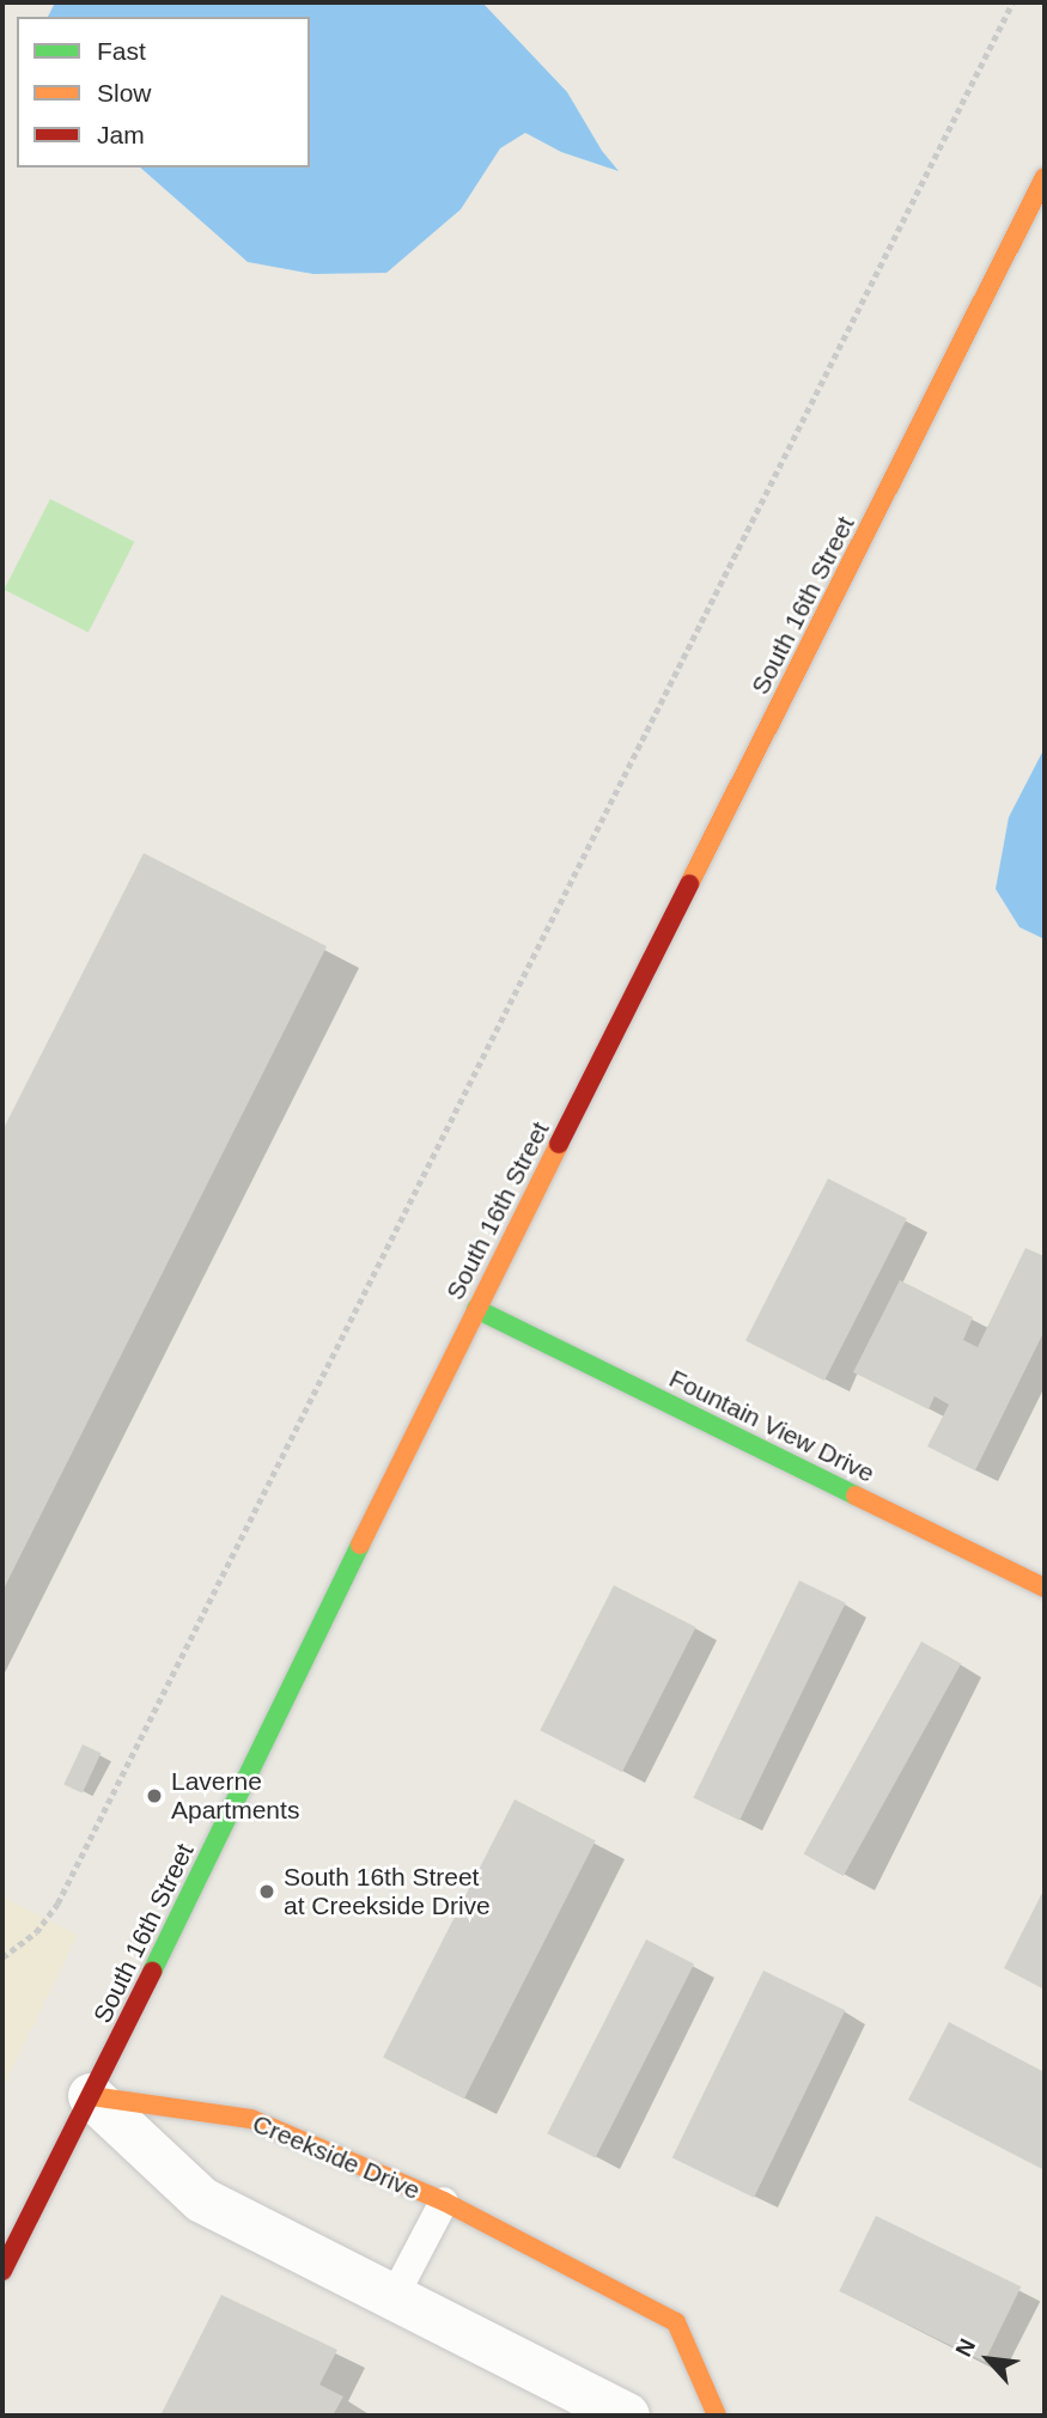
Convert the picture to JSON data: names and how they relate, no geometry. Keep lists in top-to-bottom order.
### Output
{
  "streets": {
    "main road": ["South 16th Street", "Fountain View Drive", "Creekside Drive"]
  },
  "crossings": [
    ["South 16th Street", "Fountain View Drive"],
    ["South 16th Street", "Creekside Drive"]
  ],
  "places": ["Laverne Apartments", "South 16th Street at Creekside Drive"],
  "legend": ["Fast", "Slow", "Jam"],
  "north": "top left"
}
